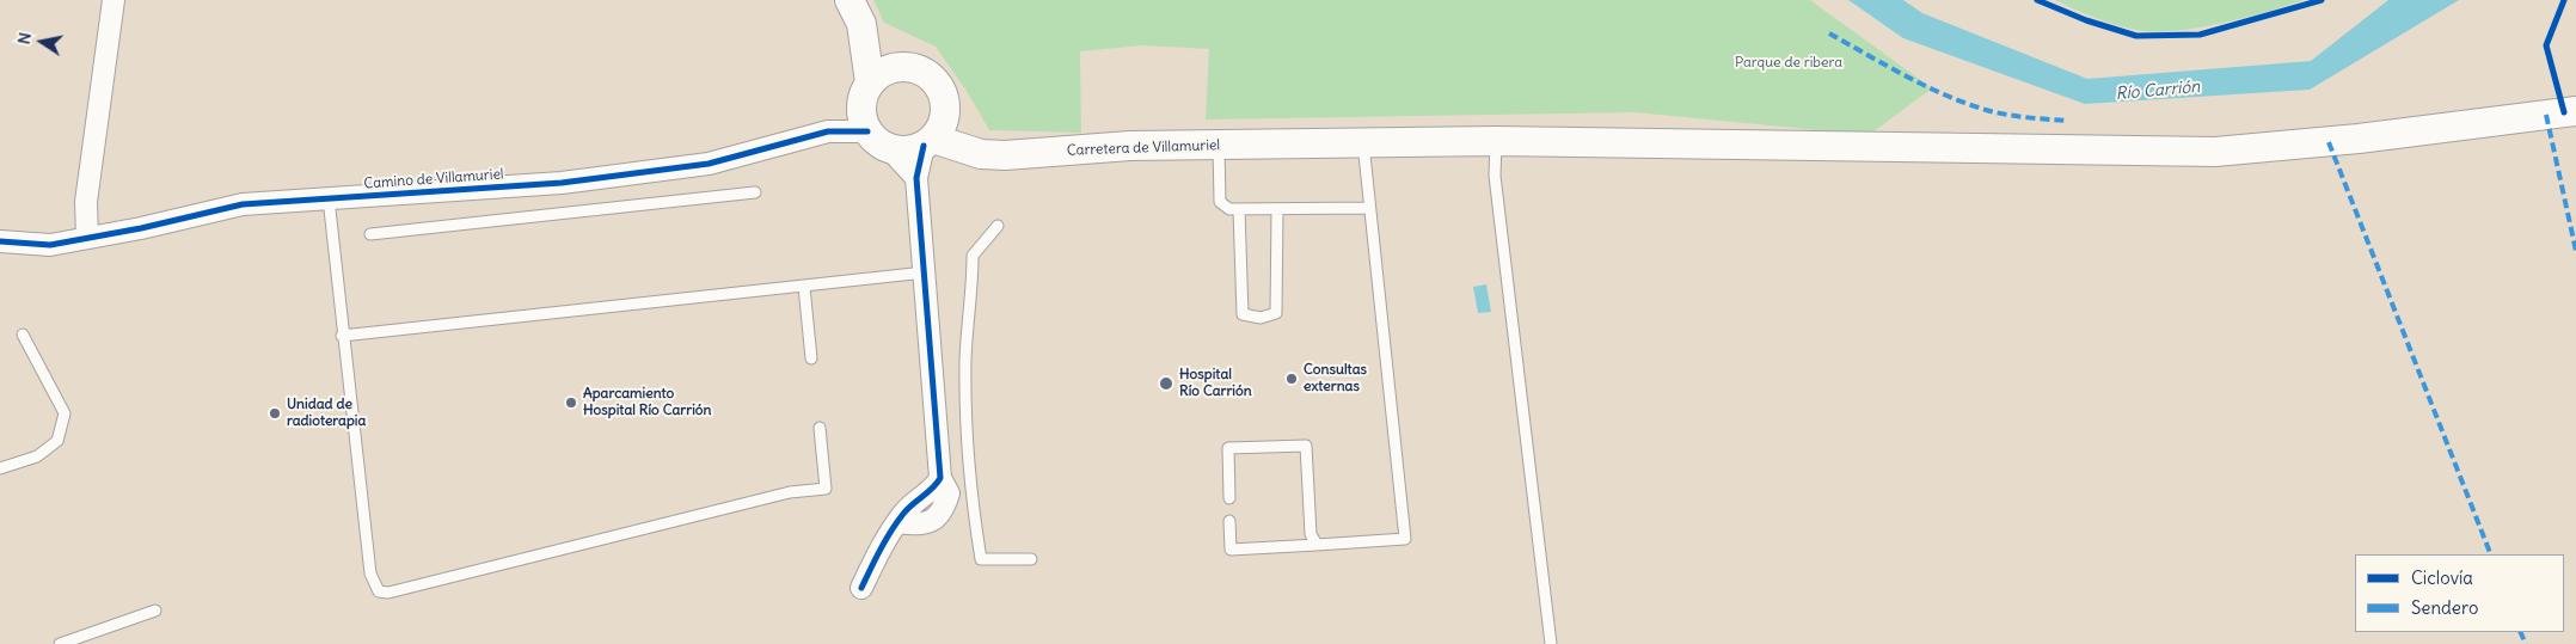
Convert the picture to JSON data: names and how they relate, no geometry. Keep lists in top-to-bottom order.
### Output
{
  "streets": {
    "main road": ["Carretera de Villamuriel"],
    "street": ["Camino de Villamuriel"]
  },
  "crossings": [
    ["Carretera de Villamuriel", "Camino de Villamuriel"]
  ],
  "water": ["Río Carrión"],
  "parks": ["Parque de ribera"],
  "places": [
    "Consultas externas",
    "Hospital Río Carrión",
    "Aparcamiento Hospital Río Carrión",
    "Unidad de radioterapia"
  ],
  "legend": ["Ciclovía", "Sendero"],
  "north": "left"
}
